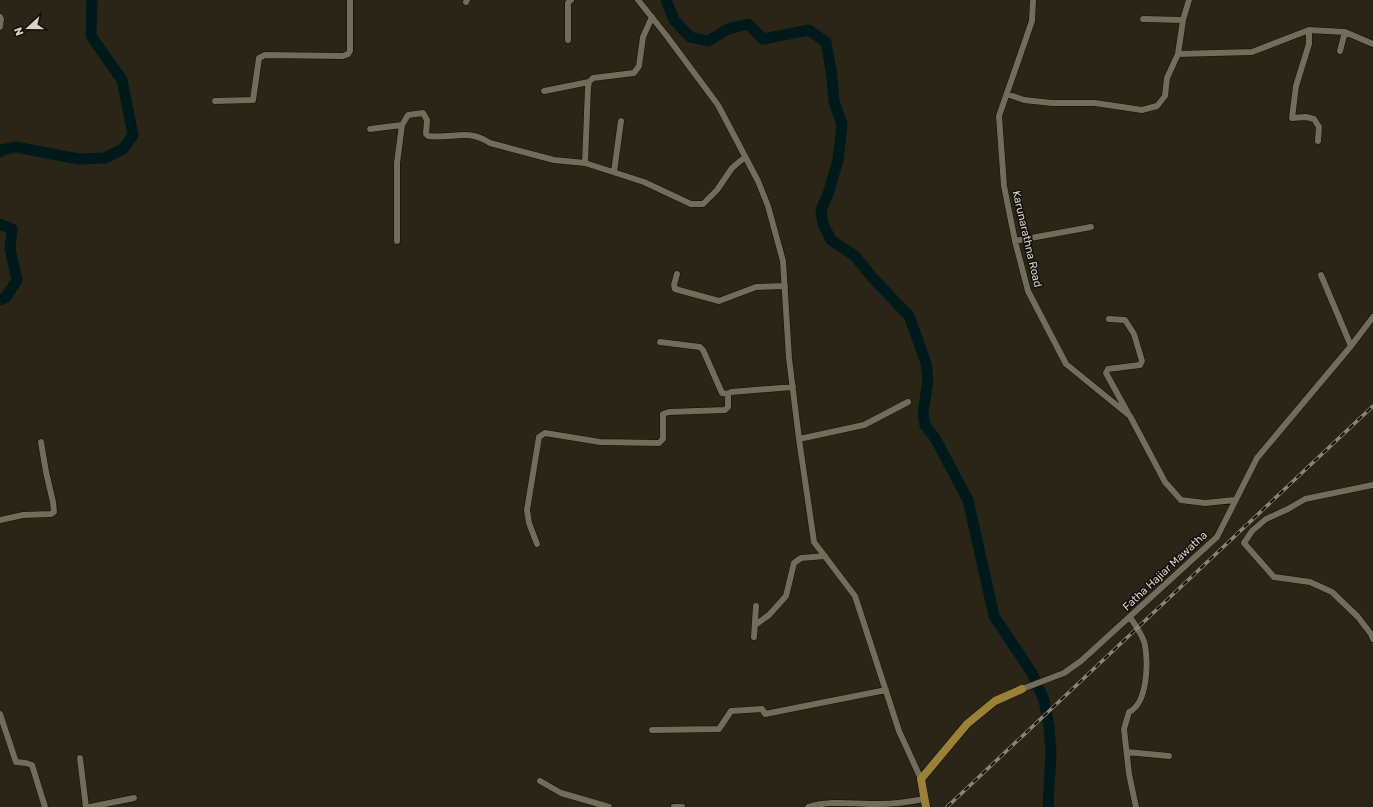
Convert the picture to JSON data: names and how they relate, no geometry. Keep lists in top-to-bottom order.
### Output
{
  "streets": {
    "street": ["Karunarathna Road", "Fatha Hajiar Mawatha"]
  },
  "crossings": [
    ["Karunarathna Road", "Fatha Hajiar Mawatha"]
  ],
  "north": "left"
}
